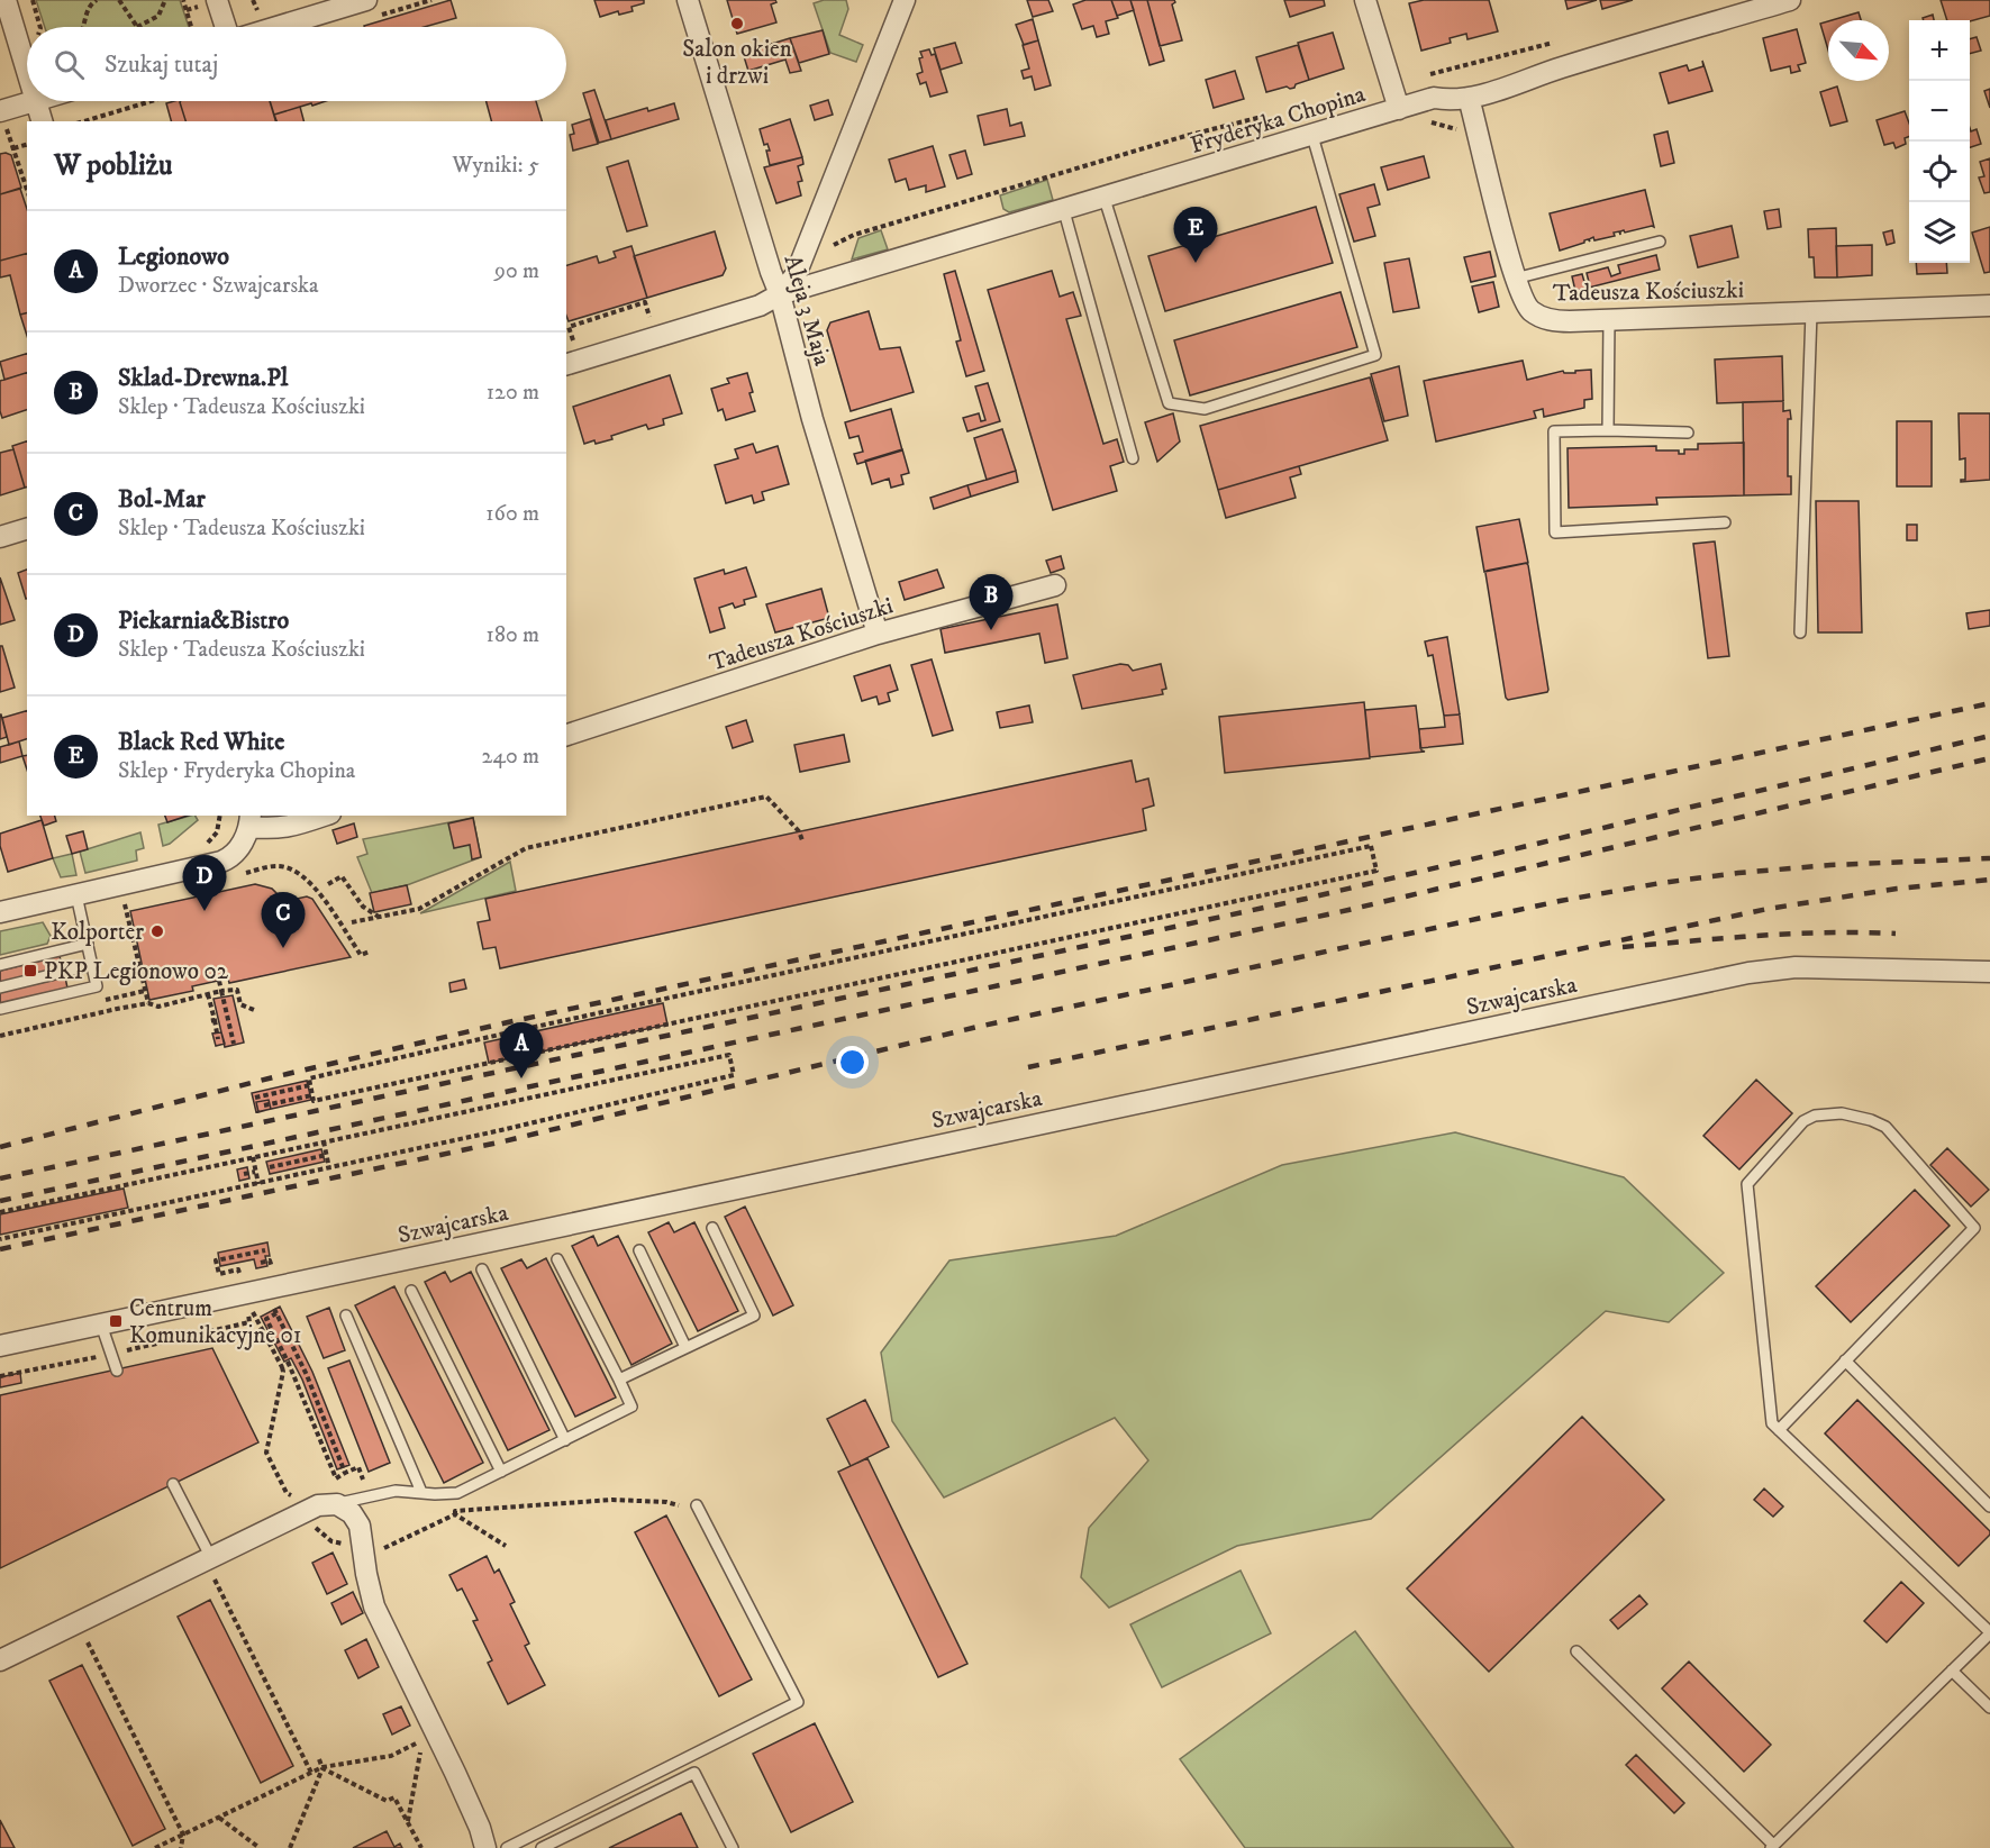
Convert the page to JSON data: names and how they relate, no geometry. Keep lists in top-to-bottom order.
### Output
{
  "streets": {
    "street": [
      "Fryderyka Chopina",
      "Tadeusza Kościuszki",
      "Aleja 3 Maja",
      "Szwajcarska"
    ]
  },
  "crossings": [
    ["Fryderyka Chopina", "Tadeusza Kościuszki"],
    ["Fryderyka Chopina", "Aleja 3 Maja"],
    ["Tadeusza Kościuszki", "Aleja 3 Maja"]
  ],
  "places": {
    "other": ["Salon okien i drzwi", "Kolporter"],
    "transit": ["PKP Legionowo 02", "Centrum Komunikacyjne 01"]
  },
  "north": "bottom right",
  "page": {
    "map_buttons": ["+", "−"],
    "search": "Szukaj tutaj",
    "heading": ["W pobliżu", "Wyniki: 5"],
    "pins": [
      "E",
      "B",
      "D",
      "C",
      "A"
    ],
    "list": [
      {
        "mark": "A",
        "name": "Legionowo",
        "note": "Dworzec · Szwajcarska",
        "value": "90 m"
      },
      {
        "mark": "B",
        "name": "Sklad-Drewna.Pl",
        "note": "Sklep · Tadeusza Kościuszki",
        "value": "120 m"
      },
      {
        "mark": "C",
        "name": "Bol-Mar",
        "note": "Sklep · Tadeusza Kościuszki",
        "value": "160 m"
      },
      {
        "mark": "D",
        "name": "Piekarnia&Bistro",
        "note": "Sklep · Tadeusza Kościuszki",
        "value": "180 m"
      },
      {
        "mark": "E",
        "name": "Black Red White",
        "note": "Sklep · Fryderyka Chopina",
        "value": "240 m"
      }
    ]
  }
}
